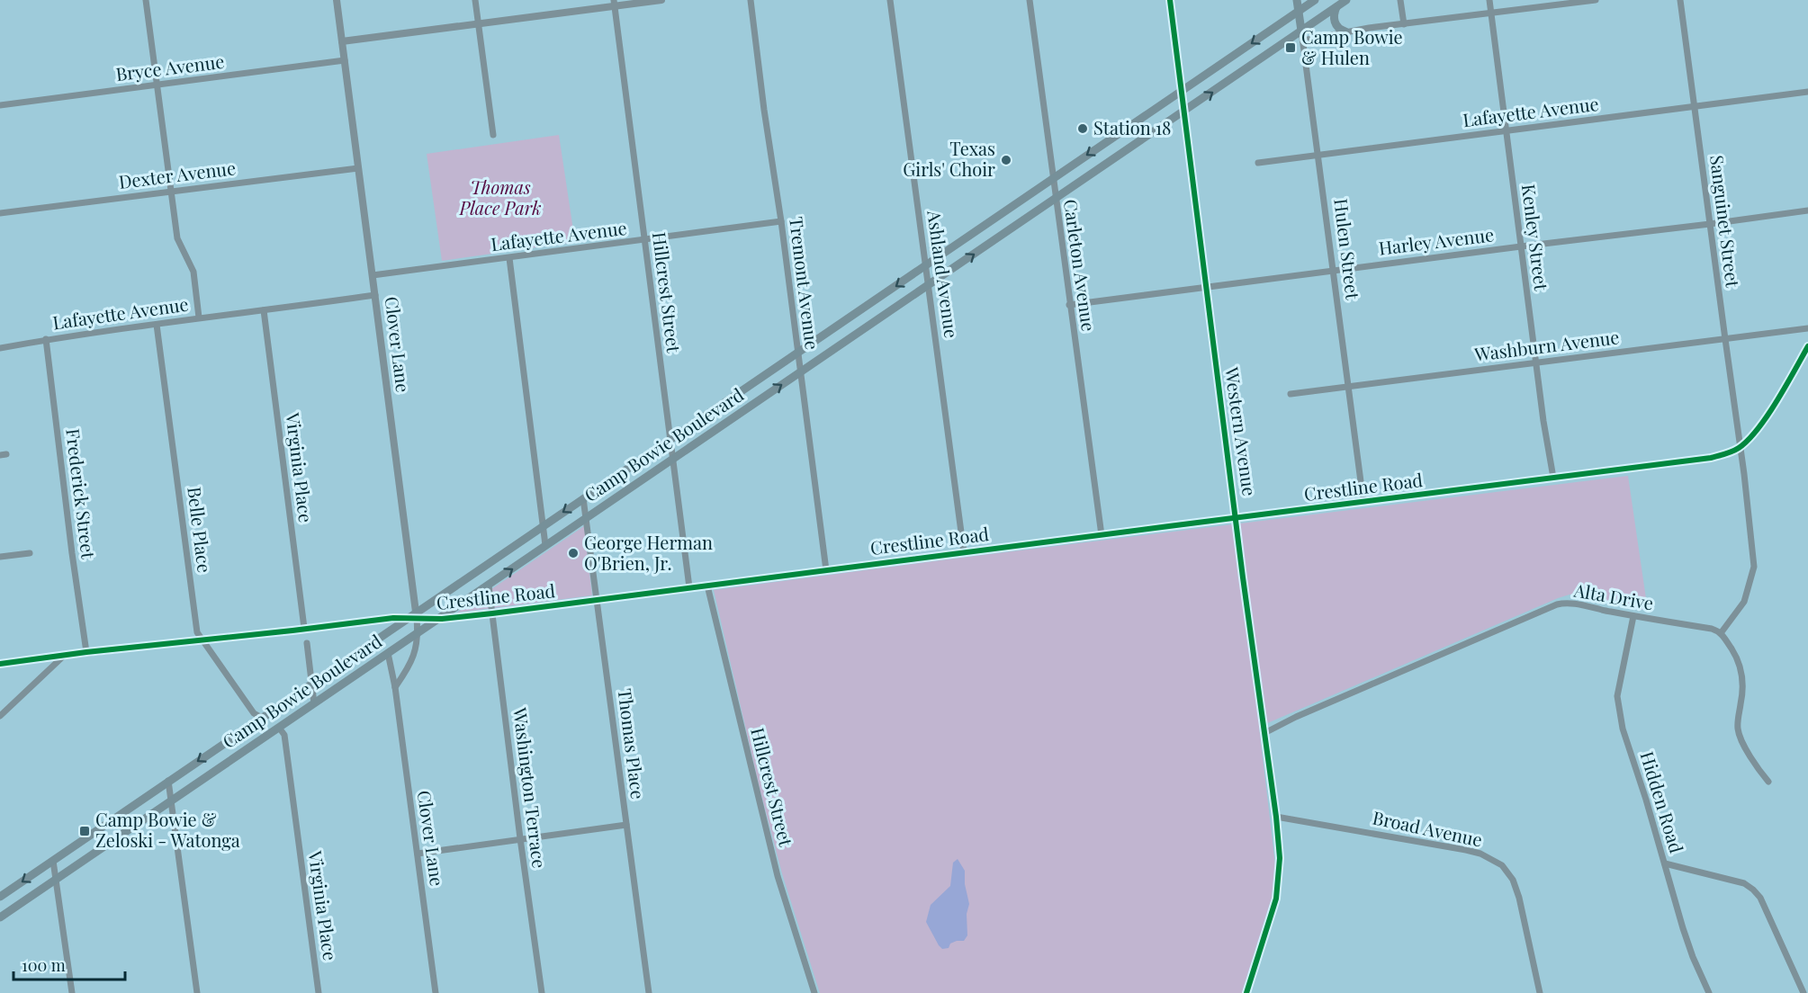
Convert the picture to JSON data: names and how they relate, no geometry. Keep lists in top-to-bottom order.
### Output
{
  "streets": {
    "main road": ["Hulen Street", "Camp Bowie Boulevard"],
    "street": [
      "Bryce Avenue",
      "Lafayette Avenue",
      "Dexter Avenue",
      "Sanguinet Street",
      "Kenley Street",
      "Harley Avenue",
      "Carleton Avenue",
      "Ashland Avenue",
      "Tremont Avenue",
      "Hillcrest Street",
      "Clover Lane",
      "Washburn Avenue",
      "Western Avenue",
      "Virginia Place",
      "Crestline Road",
      "Frederick Street",
      "Belle Place",
      "Alta Drive",
      "Thomas Place",
      "Washington Terrace",
      "Hidden Road",
      "Broad Avenue"
    ]
  },
  "crossings": [
    ["Bryce Avenue", "Clover Lane"],
    ["Lafayette Avenue", "Sanguinet Street"],
    ["Lafayette Avenue", "Kenley Street"],
    ["Lafayette Avenue", "Hulen Street"],
    ["Lafayette Avenue", "Tremont Avenue"],
    ["Lafayette Avenue", "Hillcrest Street"],
    ["Lafayette Avenue", "Clover Lane"],
    ["Lafayette Avenue", "Virginia Place"],
    ["Lafayette Avenue", "Frederick Street"],
    ["Lafayette Avenue", "Belle Place"],
    ["Dexter Avenue", "Clover Lane"],
    ["Sanguinet Street", "Harley Avenue"],
    ["Sanguinet Street", "Washburn Avenue"],
    ["Sanguinet Street", "Crestline Road"],
    ["Kenley Street", "Harley Avenue"],
    ["Kenley Street", "Washburn Avenue"],
    ["Kenley Street", "Crestline Road"],
    ["Harley Avenue", "Hulen Street"],
    ["Harley Avenue", "Carleton Avenue"],
    ["Harley Avenue", "Western Avenue"],
    ["Hulen Street", "Washburn Avenue"],
    ["Hulen Street", "Camp Bowie Boulevard"],
    ["Hulen Street", "Crestline Road"],
    ["Carleton Avenue", "Camp Bowie Boulevard"],
    ["Carleton Avenue", "Crestline Road"],
    ["Ashland Avenue", "Camp Bowie Boulevard"],
    ["Ashland Avenue", "Crestline Road"],
    ["Tremont Avenue", "Camp Bowie Boulevard"],
    ["Tremont Avenue", "Crestline Road"],
    ["Hillcrest Street", "Camp Bowie Boulevard"],
    ["Hillcrest Street", "Crestline Road"],
    ["Clover Lane", "Camp Bowie Boulevard"],
    ["Clover Lane", "Crestline Road"],
    ["Western Avenue", "Camp Bowie Boulevard"],
    ["Western Avenue", "Crestline Road"],
    ["Western Avenue", "Alta Drive"],
    ["Western Avenue", "Broad Avenue"],
    ["Camp Bowie Boulevard", "Virginia Place"],
    ["Camp Bowie Boulevard", "Crestline Road"],
    ["Camp Bowie Boulevard", "Belle Place"],
    ["Camp Bowie Boulevard", "Thomas Place"],
    ["Camp Bowie Boulevard", "Washington Terrace"],
    ["Crestline Road", "Thomas Place"],
    ["Crestline Road", "Washington Terrace"],
    ["Alta Drive", "Hidden Road"]
  ],
  "parks": ["Thomas Place Park"],
  "places": {
    "transit": ["Camp Bowie & Hulen", "Camp Bowie & Zeloski - Watonga"],
    "other": ["Station 18", "Texas Girls' Choir", "George Herman O'Brien, Jr."]
  },
  "scale_bar": "100 m"
}
